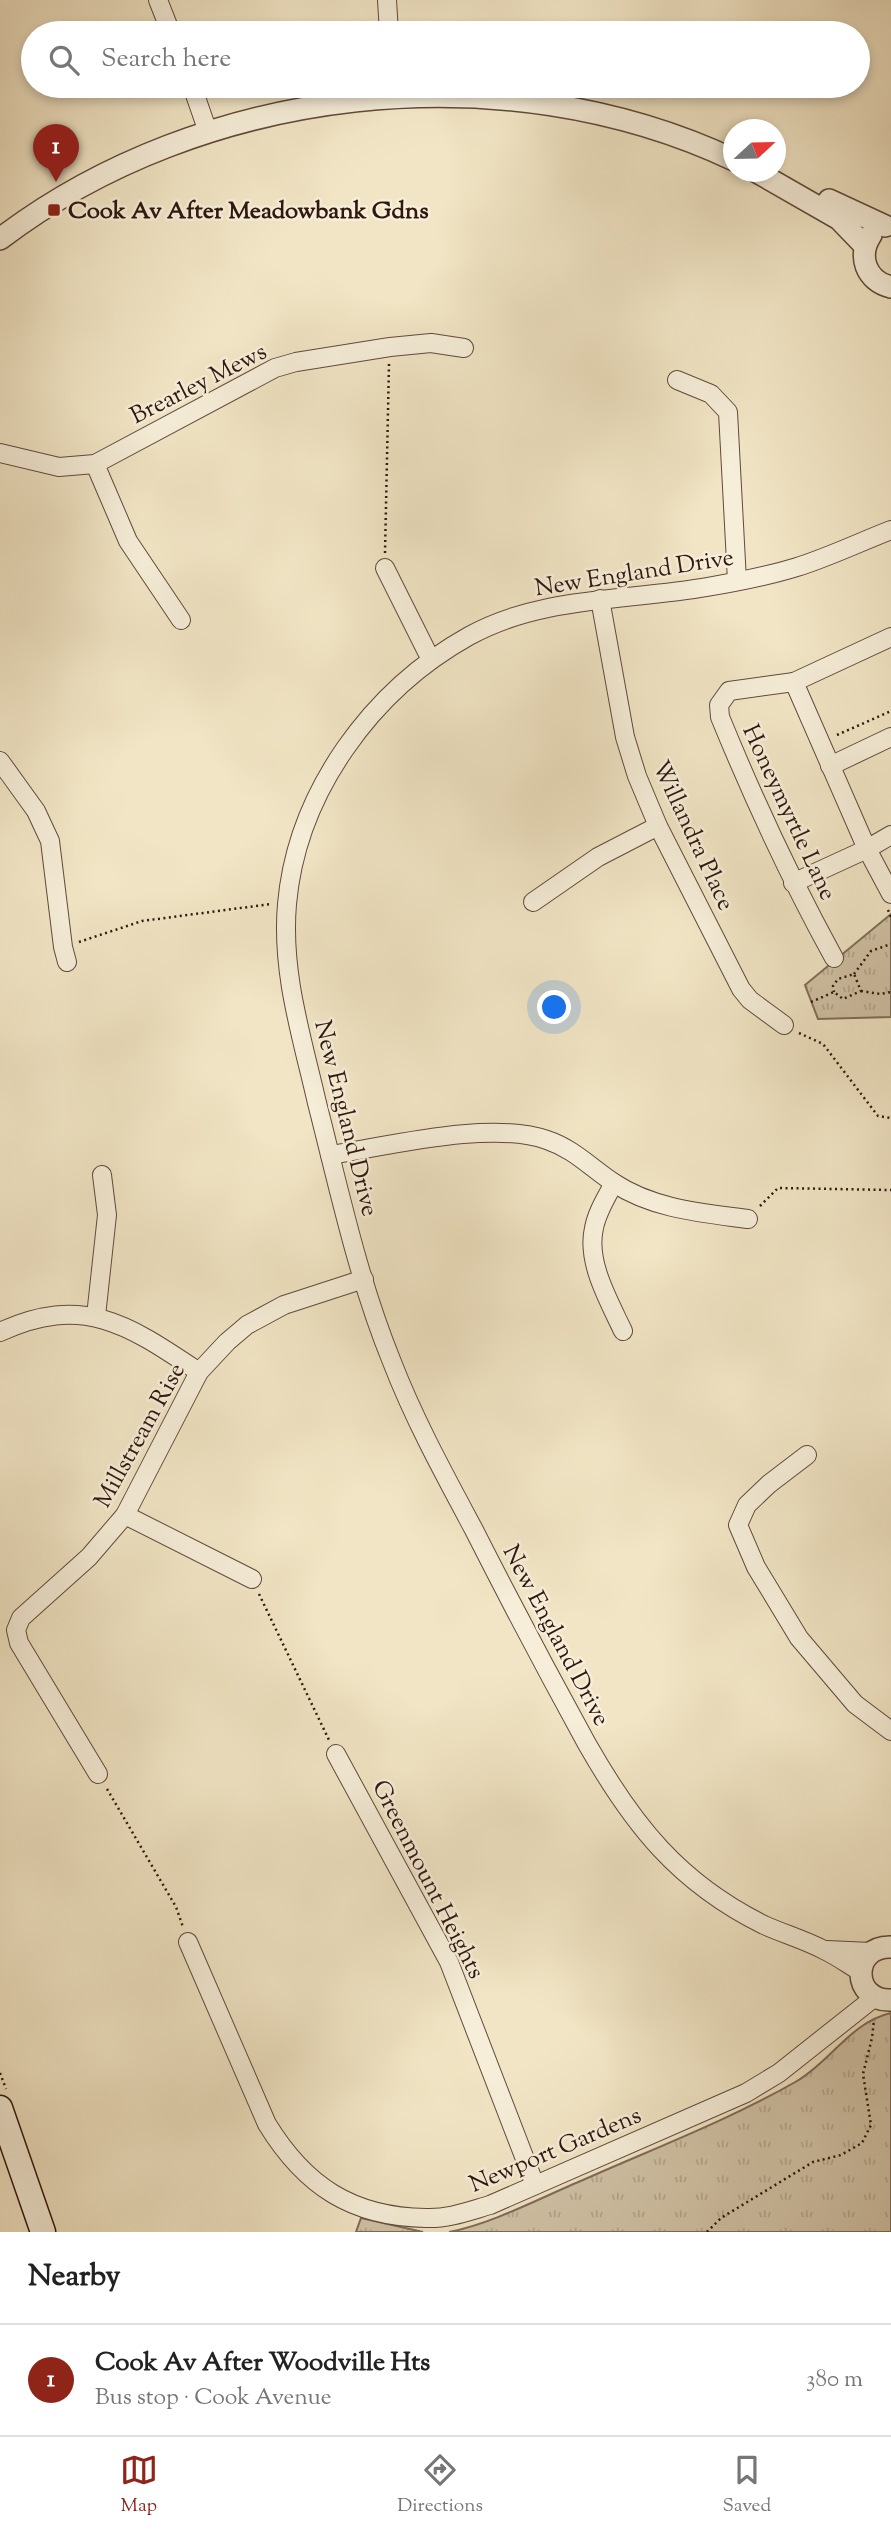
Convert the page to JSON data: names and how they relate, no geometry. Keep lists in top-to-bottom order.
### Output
{
  "streets": {
    "street": [
      "Brearley Mews",
      "New England Drive",
      "Honeymyrtle Lane",
      "Willandra Place",
      "Millstream Rise",
      "Greenmount Heights",
      "Newport Gardens"
    ]
  },
  "crossings": [
    ["New England Drive", "Willandra Place"],
    ["New England Drive", "Millstream Rise"],
    ["New England Drive", "Newport Gardens"],
    ["Greenmount Heights", "Newport Gardens"]
  ],
  "places": {
    "transit": ["Cook Av After Meadowbank Gdns"]
  },
  "north": "right",
  "page": {
    "search": "Search here",
    "pins": "1",
    "heading": "Nearby",
    "list": [
      {
        "mark": "1",
        "name": "Cook Av After Woodville Hts",
        "note": "Bus stop · Cook Avenue",
        "value": "380 m"
      }
    ],
    "nav": ["Map", "Directions", "Saved"]
  }
}
